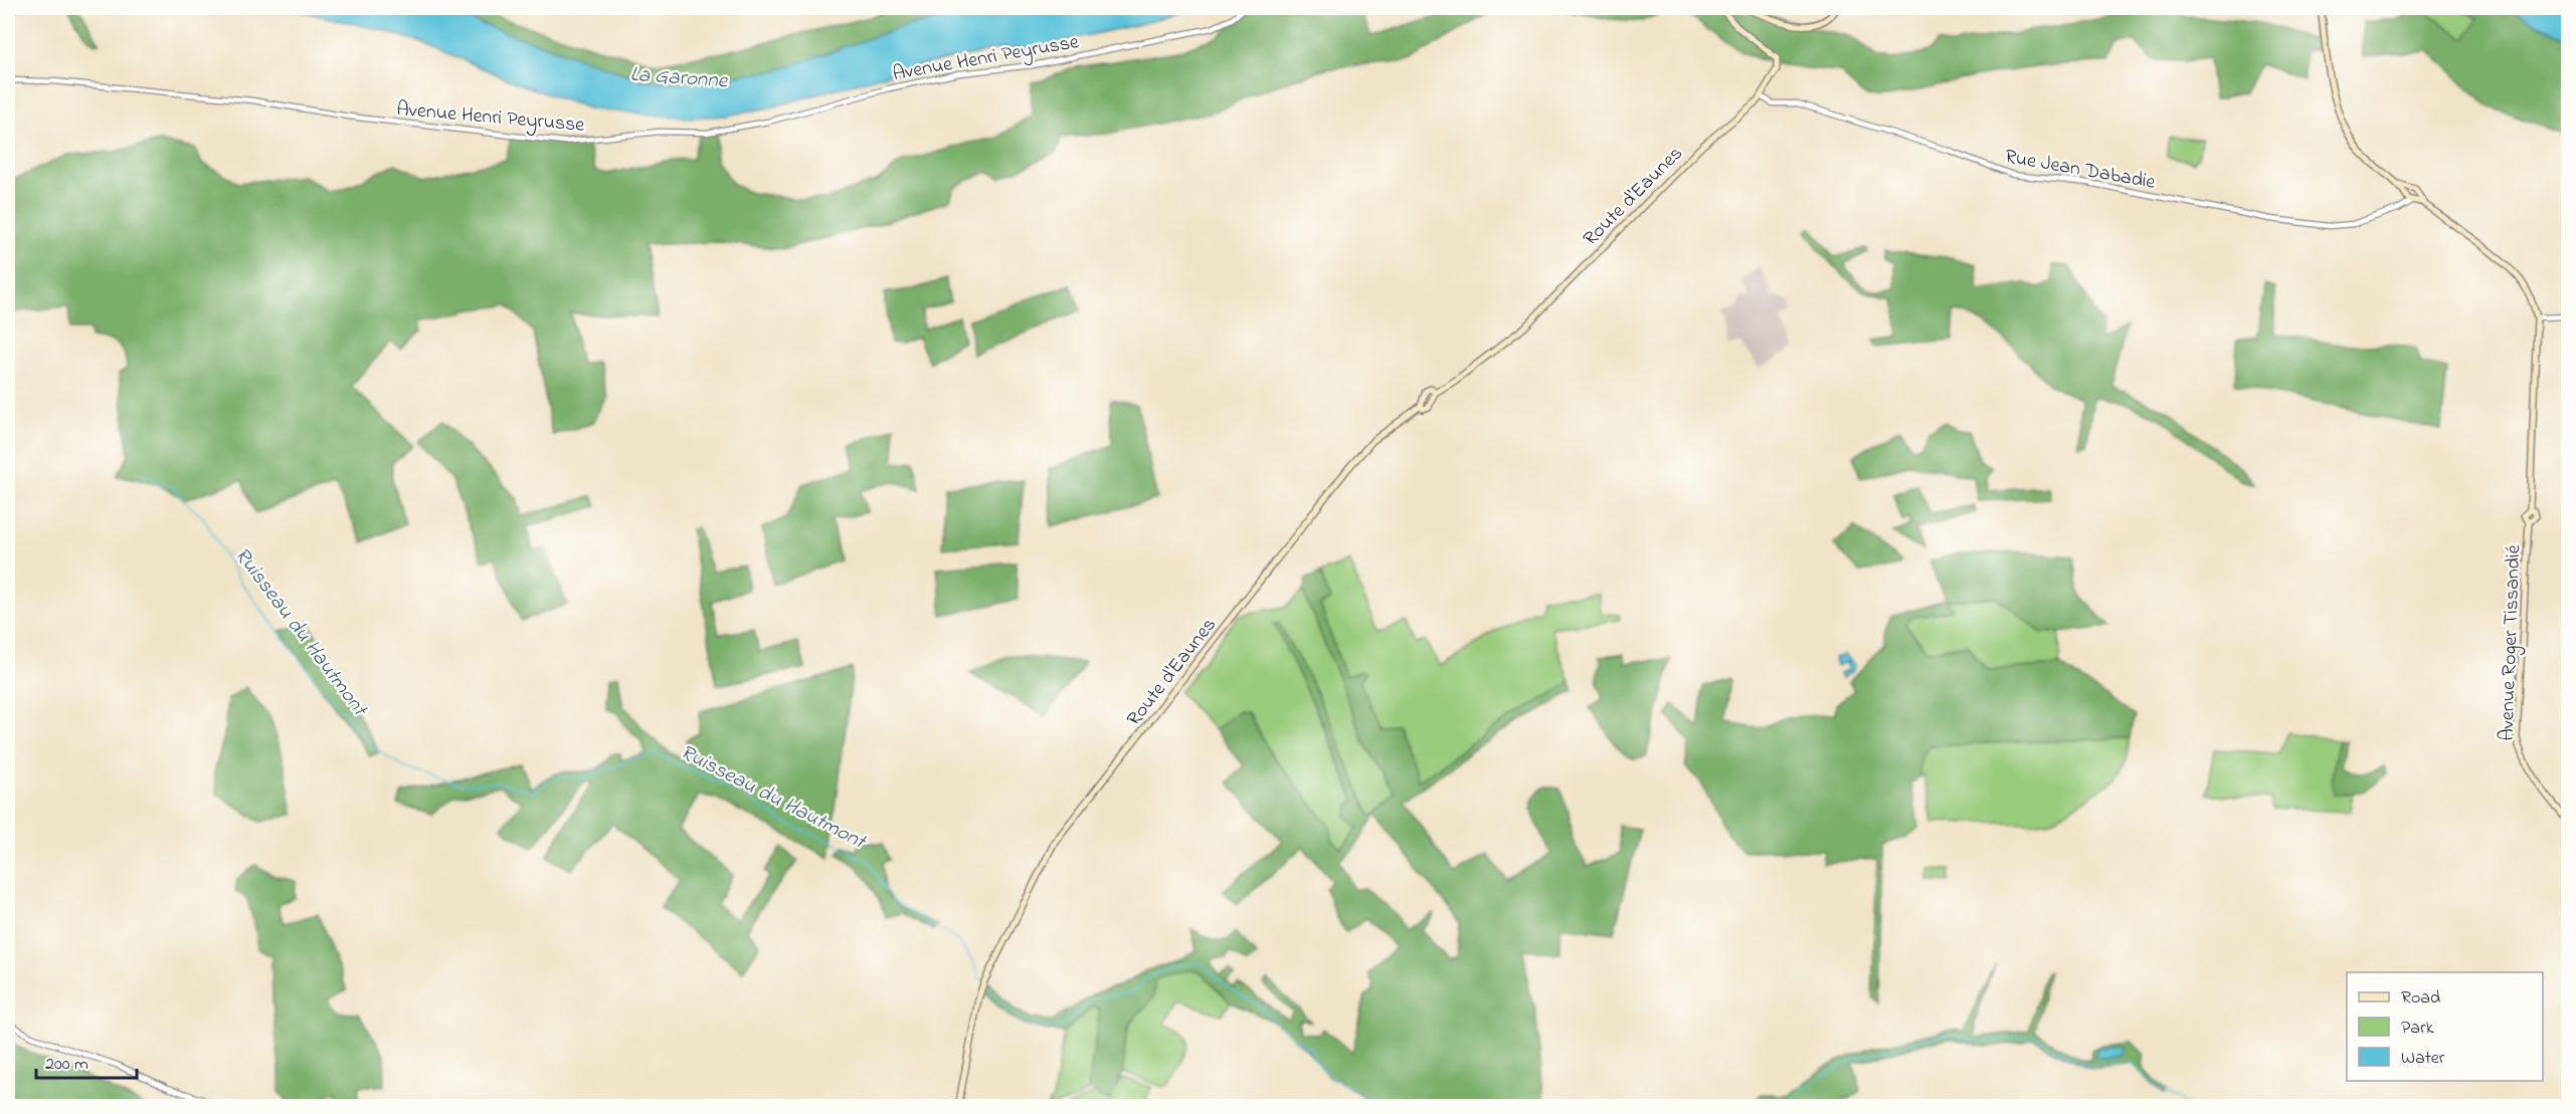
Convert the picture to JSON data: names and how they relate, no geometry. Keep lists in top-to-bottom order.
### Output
{
  "streets": {
    "main road": ["Route d'Eaunes", "Avenue Roger Tissandié"],
    "street": ["Avenue Henri Peyrusse", "Rue Jean Dabadie"]
  },
  "crossings": [
    ["Rue Jean Dabadie", "Route d'Eaunes"]
  ],
  "water": ["La Garonne", "Ruisseau du Hautmont"],
  "legend": ["Road", "Park", "Water"],
  "scale_bar": "200 m"
}
